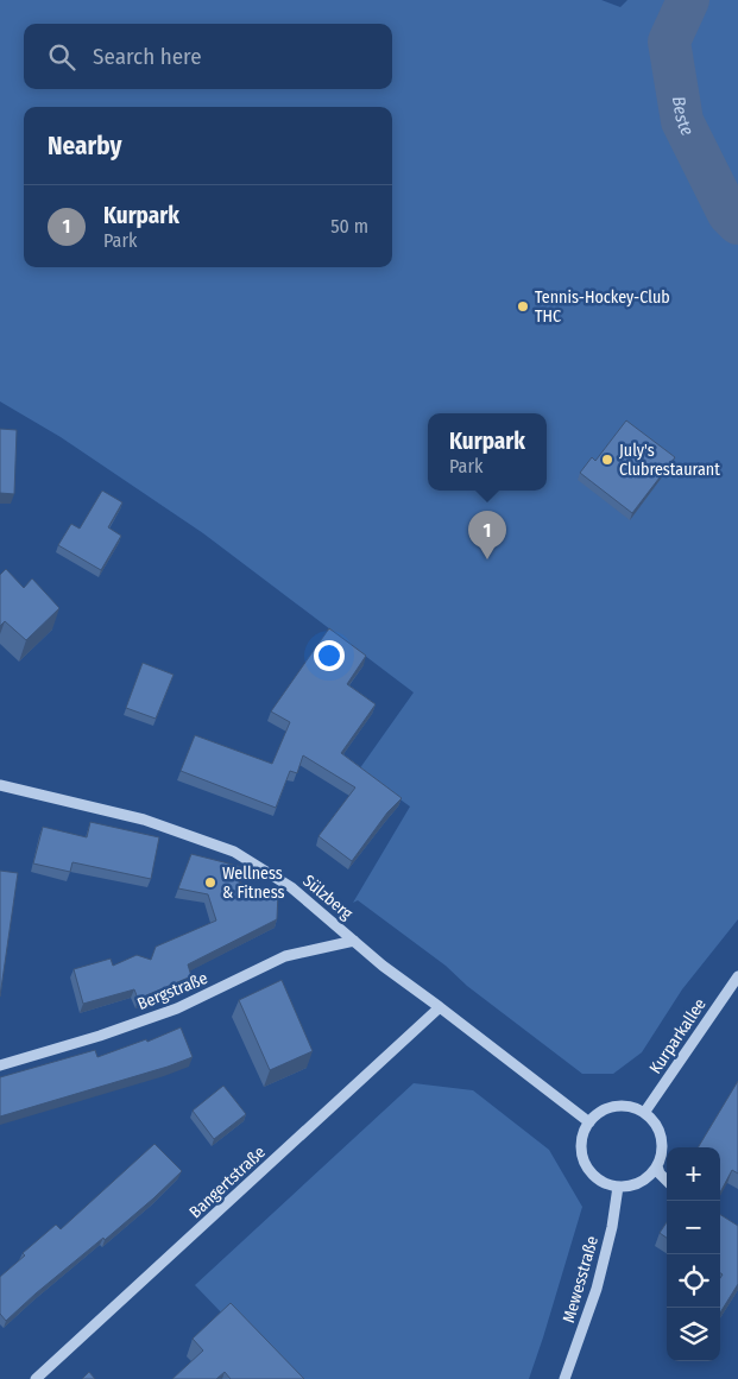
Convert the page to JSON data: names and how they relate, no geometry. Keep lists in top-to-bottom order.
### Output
{
  "streets": {
    "street": [
      "Sülzberg",
      "Bergstraße",
      "Kurparkallee",
      "Bangertstraße",
      "Mewesstraße"
    ]
  },
  "crossings": [
    ["Sülzberg", "Bergstraße"],
    ["Sülzberg", "Kurparkallee"],
    ["Sülzberg", "Bangertstraße"],
    ["Sülzberg", "Mewesstraße"],
    ["Kurparkallee", "Mewesstraße"]
  ],
  "water": ["Beste"],
  "places": ["Tennis-Hockey-Club THC", "July's Clubrestaurant", "Wellness & Fitness"],
  "page": {
    "search": "Search here",
    "heading": "Nearby",
    "list": [
      {
        "mark": "1",
        "name": "Kurpark",
        "note": "Park",
        "value": "50 m"
      }
    ],
    "popup": ["Kurpark", "Park"],
    "pins": "1",
    "map_buttons": ["+", "−"]
  }
}
